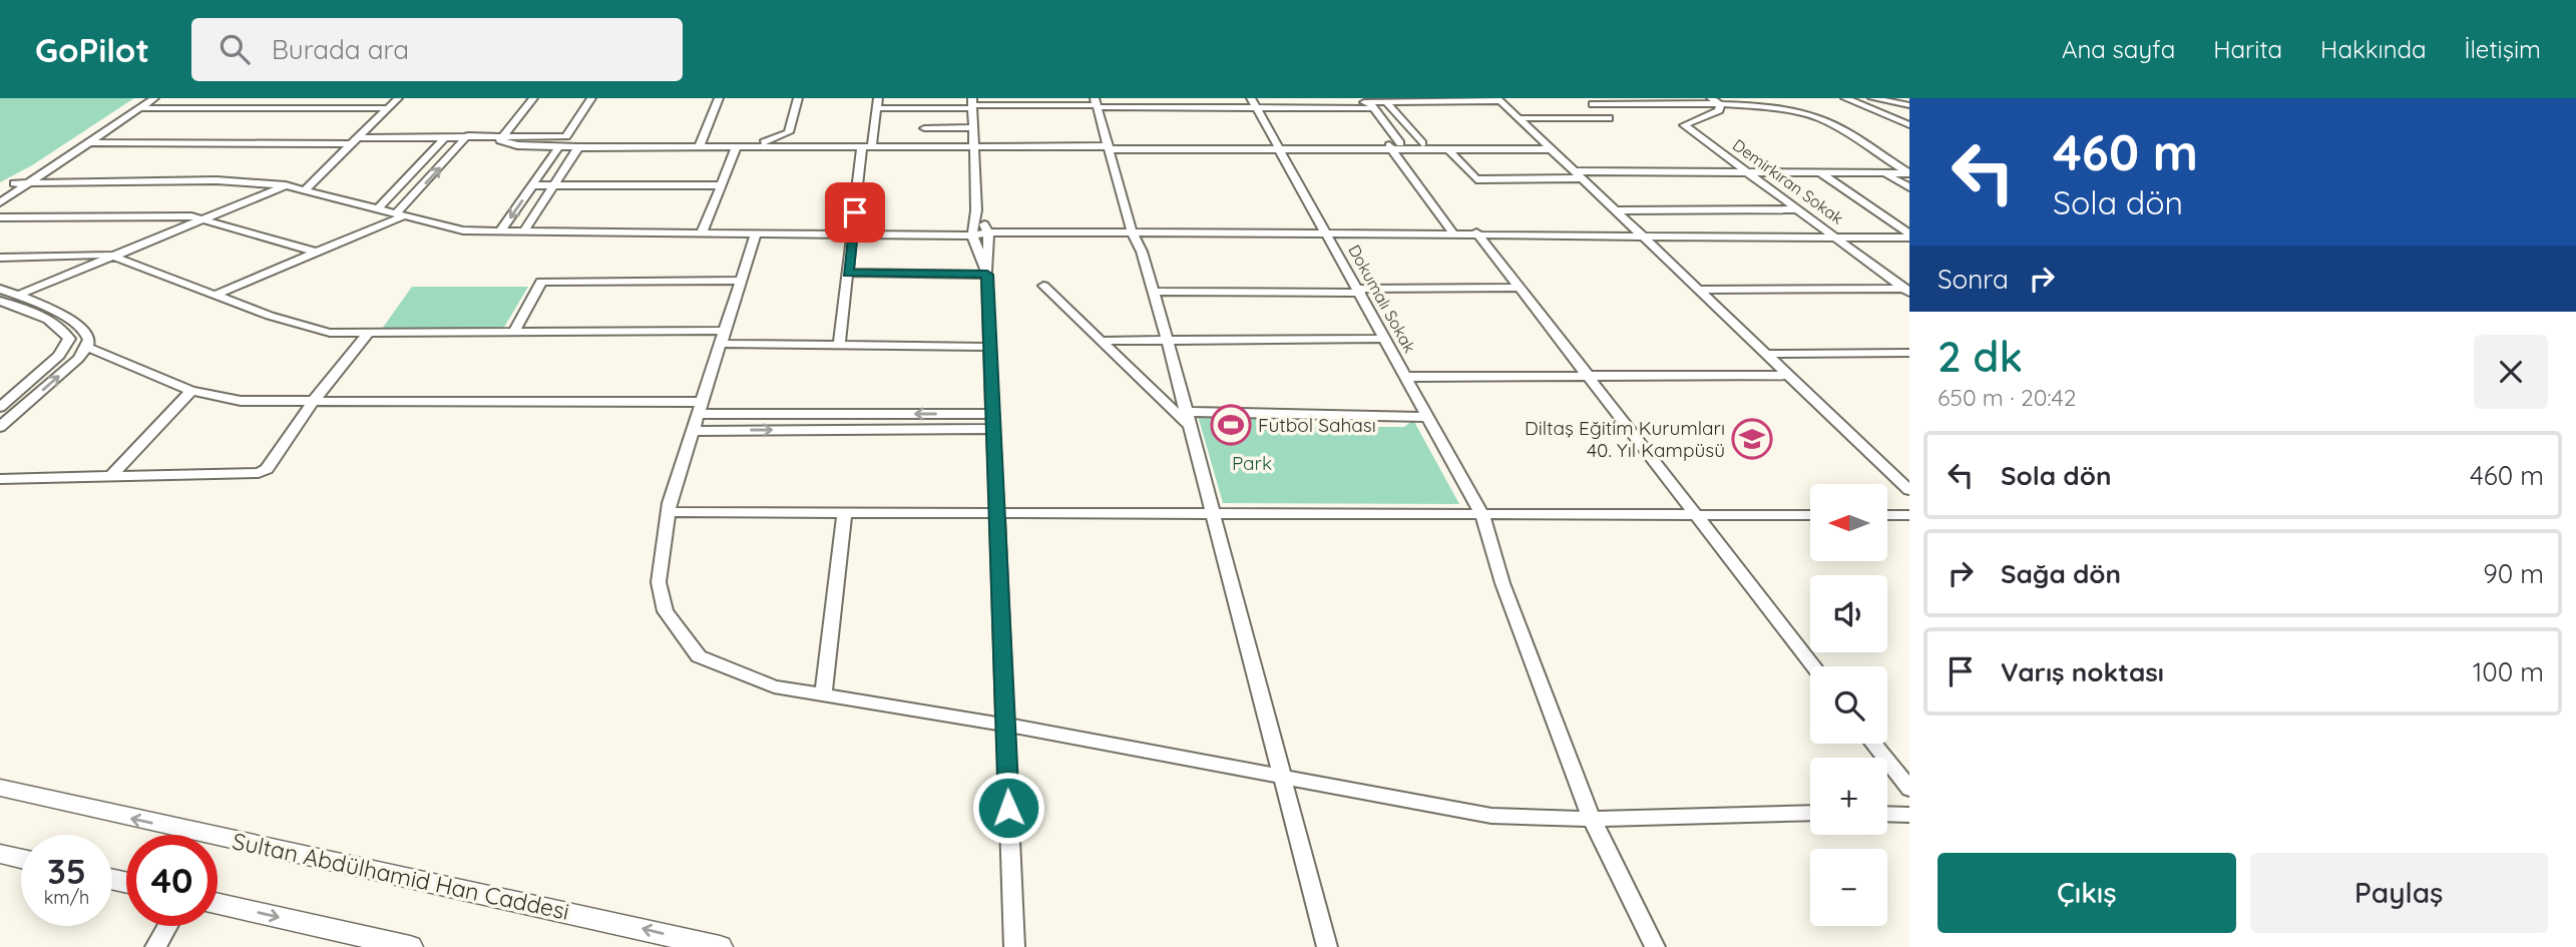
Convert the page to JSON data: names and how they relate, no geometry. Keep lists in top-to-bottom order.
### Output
{
  "streets": {
    "main road": ["Sultan Abdülhamid Han Caddesi"],
    "street": ["Demirkıran Sokak", "Dokumalı Sokak"]
  },
  "one_way": ["Sultan Abdülhamid Han Caddesi"],
  "parks": ["Park"],
  "places": {
    "sports": ["Futbol Sahası"],
    "school or university": ["Diltaş Eğitim Kurumları 40. Yıl Kampüsü"]
  },
  "north": "left",
  "page": {
    "header": "GoPilot",
    "search": "Burada ara",
    "nav": [
      "Ana sayfa",
      "Harita",
      "Hakkında",
      "İletişim"
    ],
    "turn": ["460 m", "Sola dön"],
    "then": "Sonra",
    "heading": ["2 dk", "650 m · 20:42"],
    "list": [
      {
        "name": "Sola dön",
        "value": "460 m"
      },
      {
        "name": "Sağa dön",
        "value": "90 m"
      },
      {
        "name": "Varış noktası",
        "value": "100 m"
      }
    ],
    "map_buttons": ["+", "−"],
    "speed": "35 km/h",
    "limit": "40",
    "buttons": ["Çıkış", "Paylaş"]
  }
}
